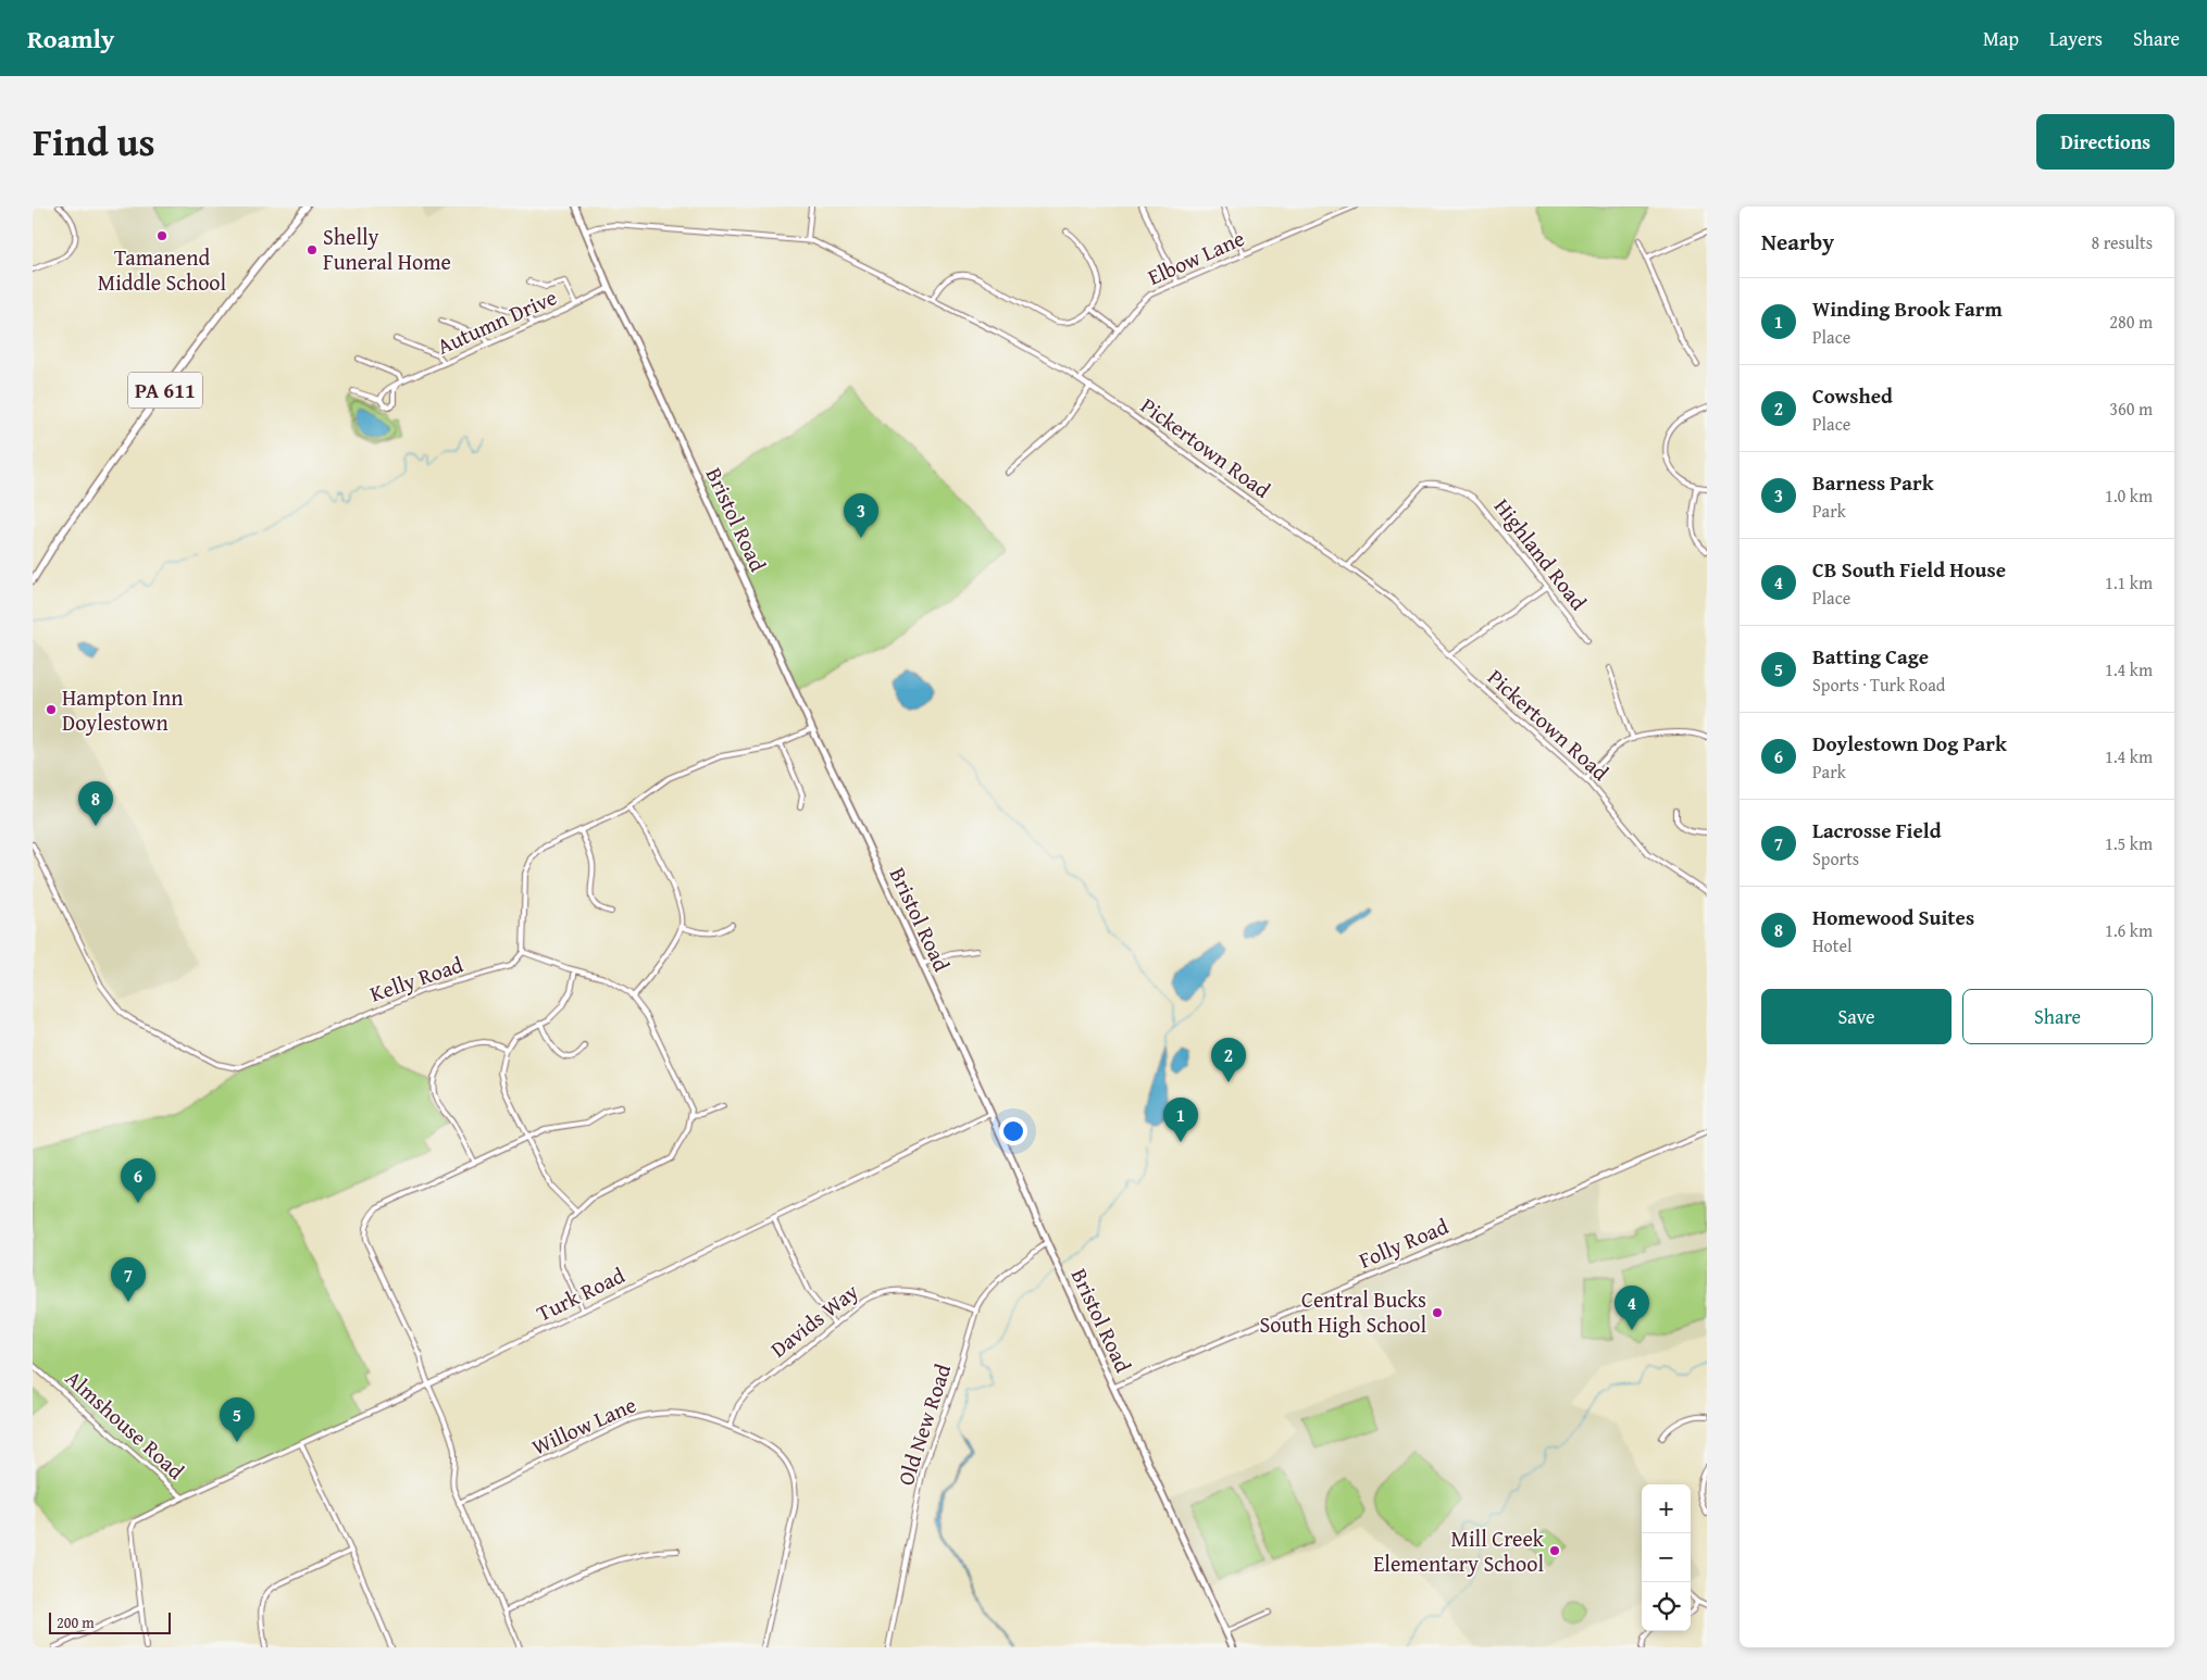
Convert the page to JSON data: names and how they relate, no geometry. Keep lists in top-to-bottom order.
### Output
{
  "streets": {
    "highway": ["PA 611"],
    "main road": ["Bristol Road"],
    "street": [
      "Elbow Lane",
      "Autumn Drive",
      "Pickertown Road",
      "Highland Road",
      "Kelly Road",
      "Folly Road",
      "Turk Road",
      "Davids Way",
      "Almshouse Road",
      "Old New Road",
      "Willow Lane"
    ]
  },
  "crossings": [
    ["Elbow Lane", "Pickertown Road"],
    ["Autumn Drive", "Bristol Road"],
    ["Pickertown Road", "Bristol Road"],
    ["Pickertown Road", "Highland Road"],
    ["Bristol Road", "Folly Road"],
    ["Bristol Road", "Turk Road"],
    ["Bristol Road", "Old New Road"],
    ["Turk Road", "Almshouse Road"],
    ["Davids Way", "Old New Road"],
    ["Davids Way", "Willow Lane"]
  ],
  "places": [
    "Tamanend Middle School",
    "Shelly Funeral Home",
    "Hampton Inn Doylestown",
    "Central Bucks South High School",
    "Mill Creek Elementary School"
  ],
  "scale_bar": "200 m",
  "page": {
    "header": "Roamly",
    "nav": ["Map", "Layers", "Share"],
    "title": "Find us",
    "buttons": [
      "Directions",
      ["Save", "Share"]
    ],
    "heading": ["Nearby", "8 results"],
    "list": [
      {
        "mark": "1",
        "name": "Winding Brook Farm",
        "note": "Place",
        "value": "280 m"
      },
      {
        "mark": "2",
        "name": "Cowshed",
        "note": "Place",
        "value": "360 m"
      },
      {
        "mark": "3",
        "name": "Barness Park",
        "note": "Park",
        "value": "1.0 km"
      },
      {
        "mark": "4",
        "name": "CB South Field House",
        "note": "Place",
        "value": "1.1 km"
      },
      {
        "mark": "5",
        "name": "Batting Cage",
        "note": "Sports · Turk Road",
        "value": "1.4 km"
      },
      {
        "mark": "6",
        "name": "Doylestown Dog Park",
        "note": "Park",
        "value": "1.4 km"
      },
      {
        "mark": "7",
        "name": "Lacrosse Field",
        "note": "Sports",
        "value": "1.5 km"
      },
      {
        "mark": "8",
        "name": "Homewood Suites",
        "note": "Hotel",
        "value": "1.6 km"
      }
    ],
    "pins": [
      "3",
      "8",
      "2",
      "1",
      "6",
      "7",
      "4",
      "5"
    ],
    "map_buttons": ["+", "−"],
    "scale": "200 m"
  }
}
